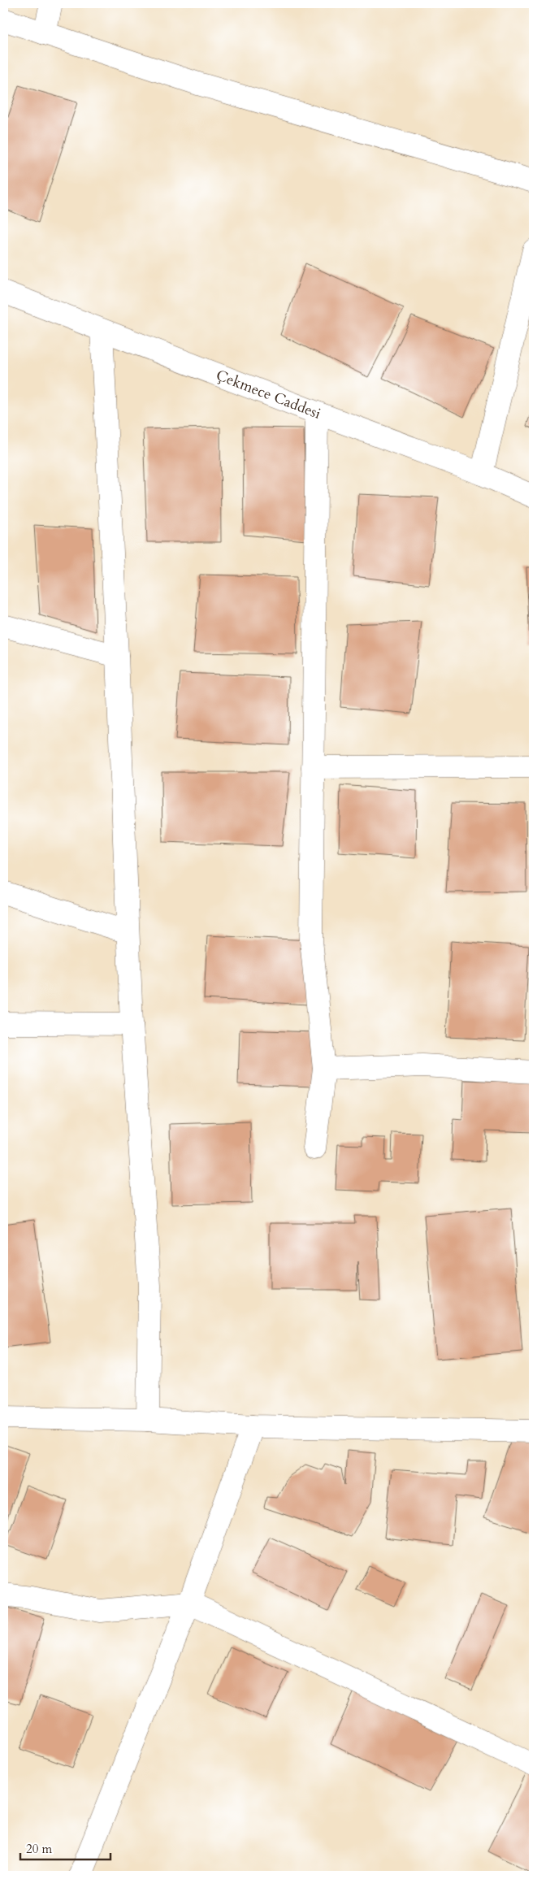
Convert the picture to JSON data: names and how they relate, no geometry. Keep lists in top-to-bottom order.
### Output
{
  "streets": {
    "street": ["Çekmece Caddesi"]
  },
  "scale_bar": "20 m"
}
